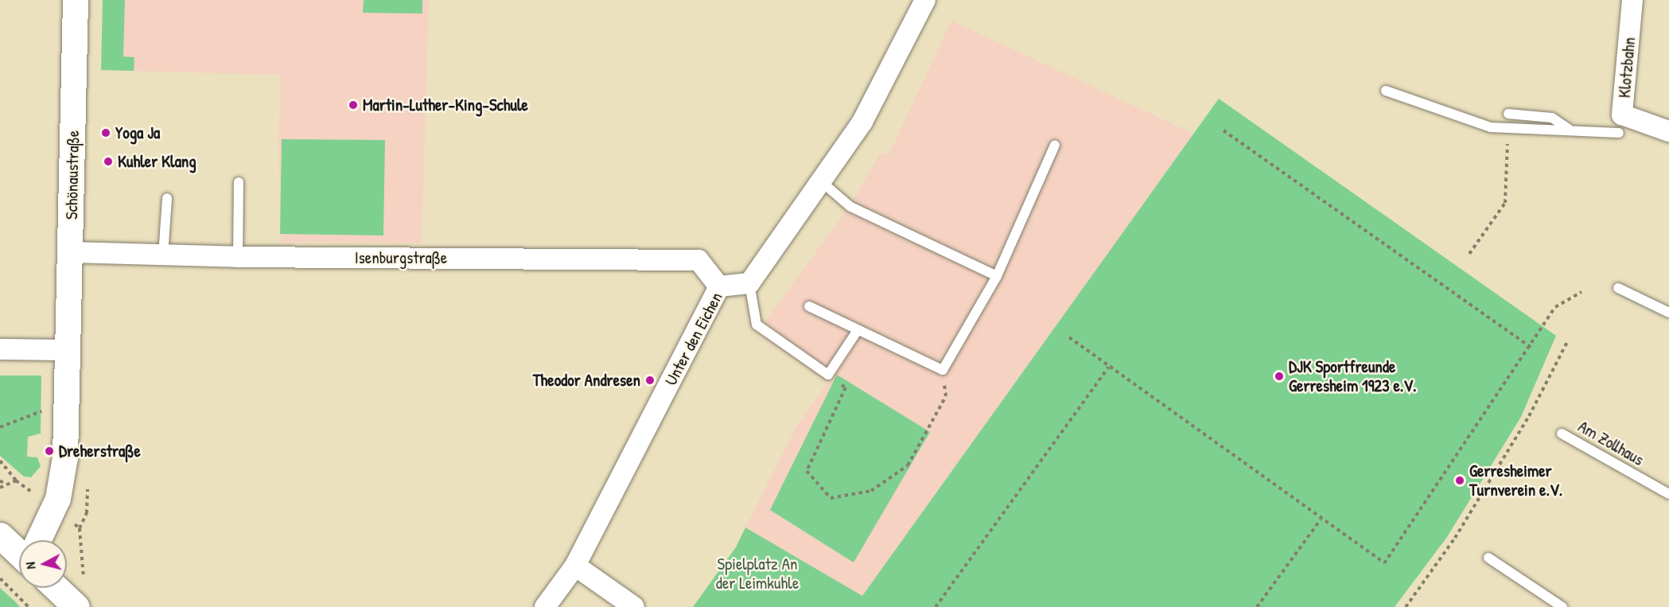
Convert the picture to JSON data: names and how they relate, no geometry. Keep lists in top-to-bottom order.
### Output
{
  "streets": {
    "street": [
      "Klotzbahn",
      "Schönaustraße",
      "Isenburgstraße",
      "Unter den Eichen"
    ],
    "lane": ["Am Zollhaus"]
  },
  "crossings": [
    ["Schönaustraße", "Isenburgstraße"],
    ["Isenburgstraße", "Unter den Eichen"]
  ],
  "parks": ["Spielplatz An der Leimkuhle"],
  "places": [
    "Martin-Luther-King-Schule",
    "Yoga Ja",
    "Kuhler Klang",
    "DJK Sportfreunde Gerresheim 1923 e.V.",
    "Theodor Andresen",
    "Dreherstraße",
    "Gerresheimer Turnverein e.V."
  ],
  "north": "left"
}
